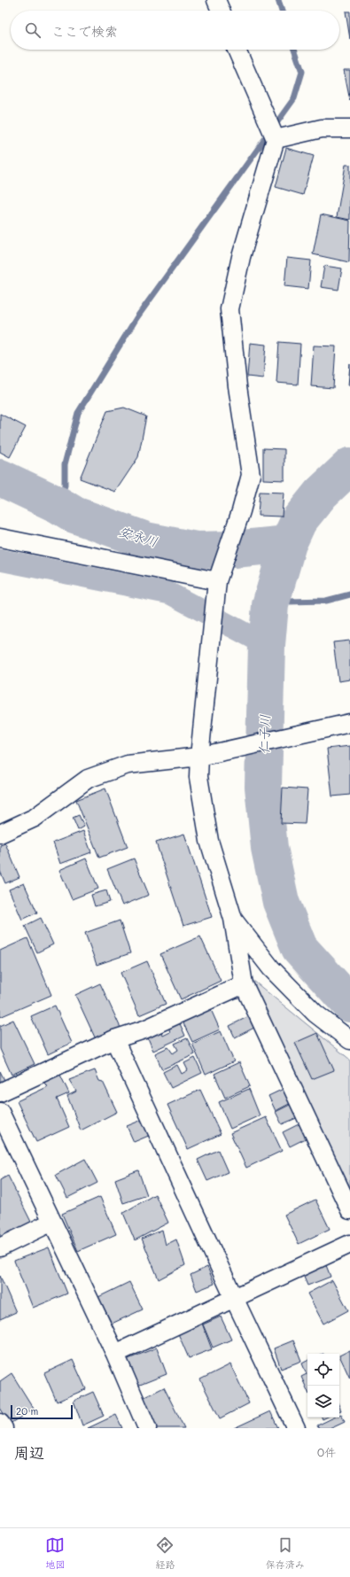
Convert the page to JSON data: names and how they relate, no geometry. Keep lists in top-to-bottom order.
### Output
{
  "water": ["安永川", "仁子川"],
  "scale_bar": "20 m",
  "page": {
    "search": "ここで検索",
    "scale": "20 m",
    "heading": ["周辺", "0件"],
    "nav": ["地図", "経路", "保存済み"]
  }
}
